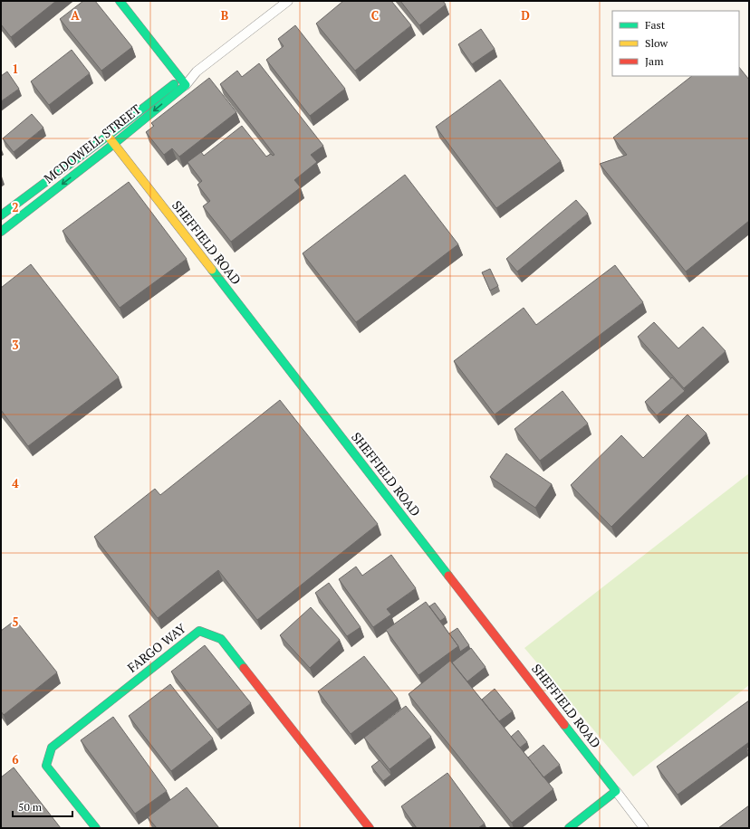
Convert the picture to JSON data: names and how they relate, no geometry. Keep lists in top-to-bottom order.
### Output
{
  "streets": {
    "street": ["MCDOWELL STREET", "SHEFFIELD ROAD", "FARGO WAY"]
  },
  "crossings": [
    ["MCDOWELL STREET", "SHEFFIELD ROAD"]
  ],
  "legend": ["Fast", "Slow", "Jam"],
  "scale_bar": "50 m",
  "grid": {
    "columns": [
      "A",
      "B",
      "C",
      "D"
    ],
    "rows": [
      "1",
      "2",
      "3",
      "4",
      "5",
      "6"
    ]
  }
}
